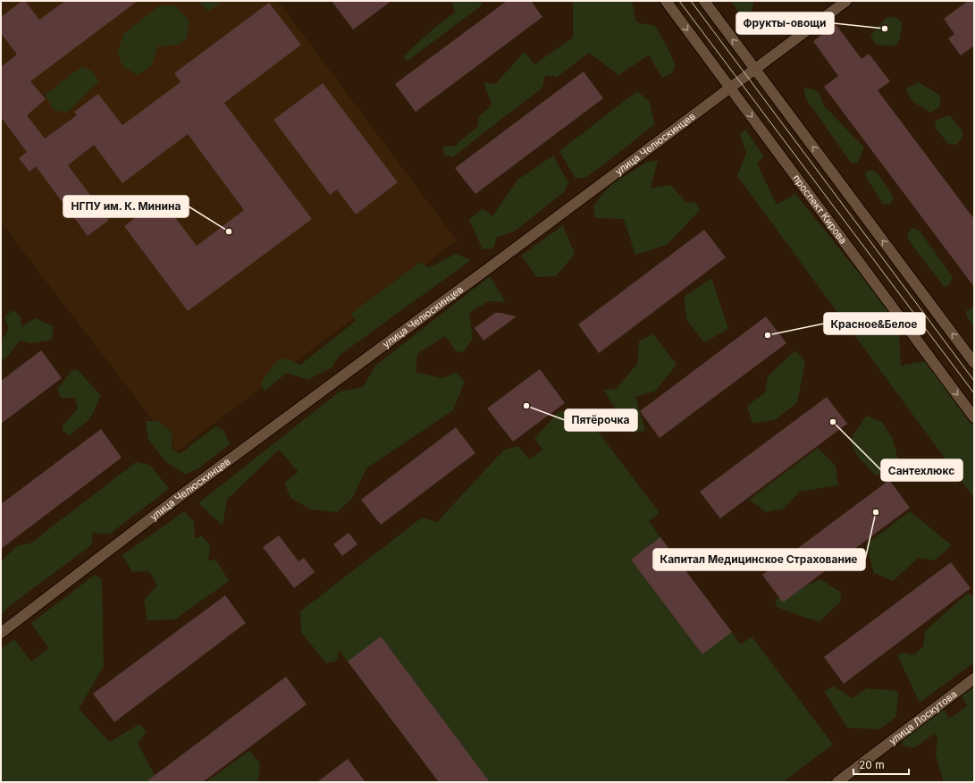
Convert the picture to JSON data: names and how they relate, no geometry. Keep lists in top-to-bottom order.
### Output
{
  "streets": {
    "street": ["улица Челюскинцев", "проспект Кирова", "улица Лоскутова"]
  },
  "crossings": [
    ["улица Челюскинцев", "проспект Кирова"]
  ],
  "places": [
    "Фрукты-овощи",
    "НГПУ им. К. Минина",
    "Красное&Белое",
    "Пятёрочка",
    "Сантехлюкс",
    "Капитал Медицинское Страхование"
  ],
  "scale_bar": "20 m"
}
